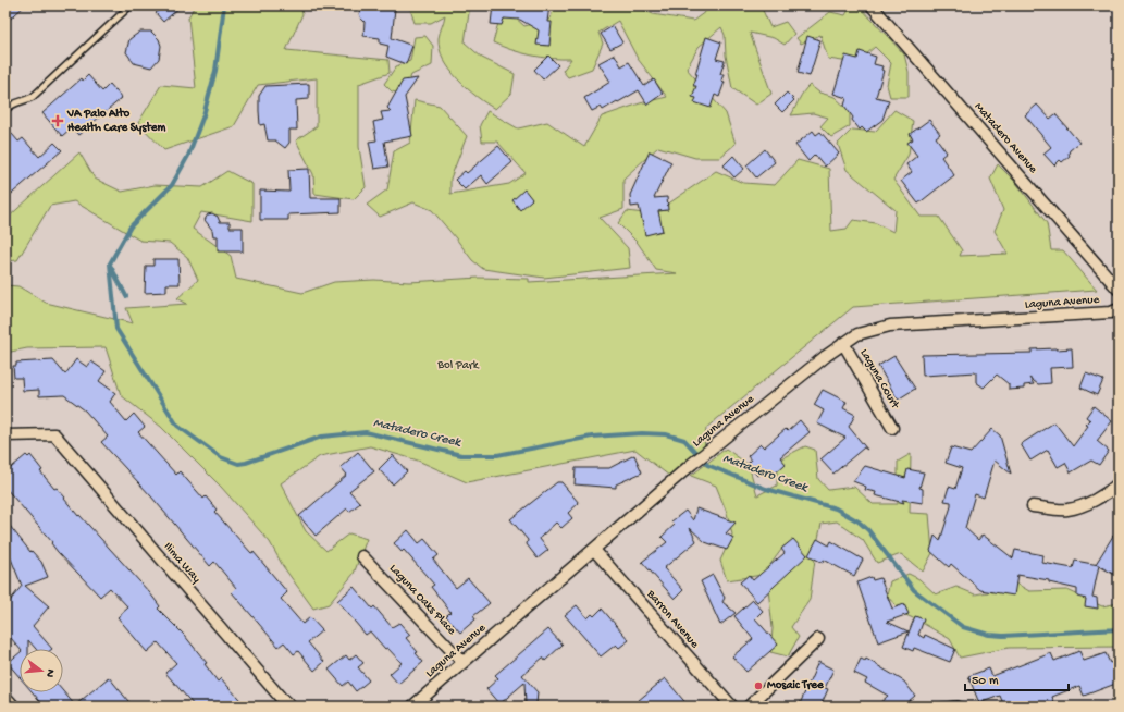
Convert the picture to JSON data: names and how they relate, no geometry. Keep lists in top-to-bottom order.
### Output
{
  "streets": {
    "street": [
      "Matadero Avenue",
      "Laguna Avenue",
      "Laguna Court",
      "Ilima Way",
      "Laguna Oaks Place",
      "Barron Avenue"
    ]
  },
  "crossings": [
    ["Laguna Avenue", "Laguna Court"],
    ["Laguna Avenue", "Laguna Oaks Place"],
    ["Laguna Avenue", "Barron Avenue"]
  ],
  "water": ["Matadero Creek"],
  "parks": ["Bol Park"],
  "places": {
    "health": ["VA Palo Alto Health Care System"],
    "other": ["Mosaic Tree"]
  },
  "scale_bar": "50 m",
  "north": "right"
}
